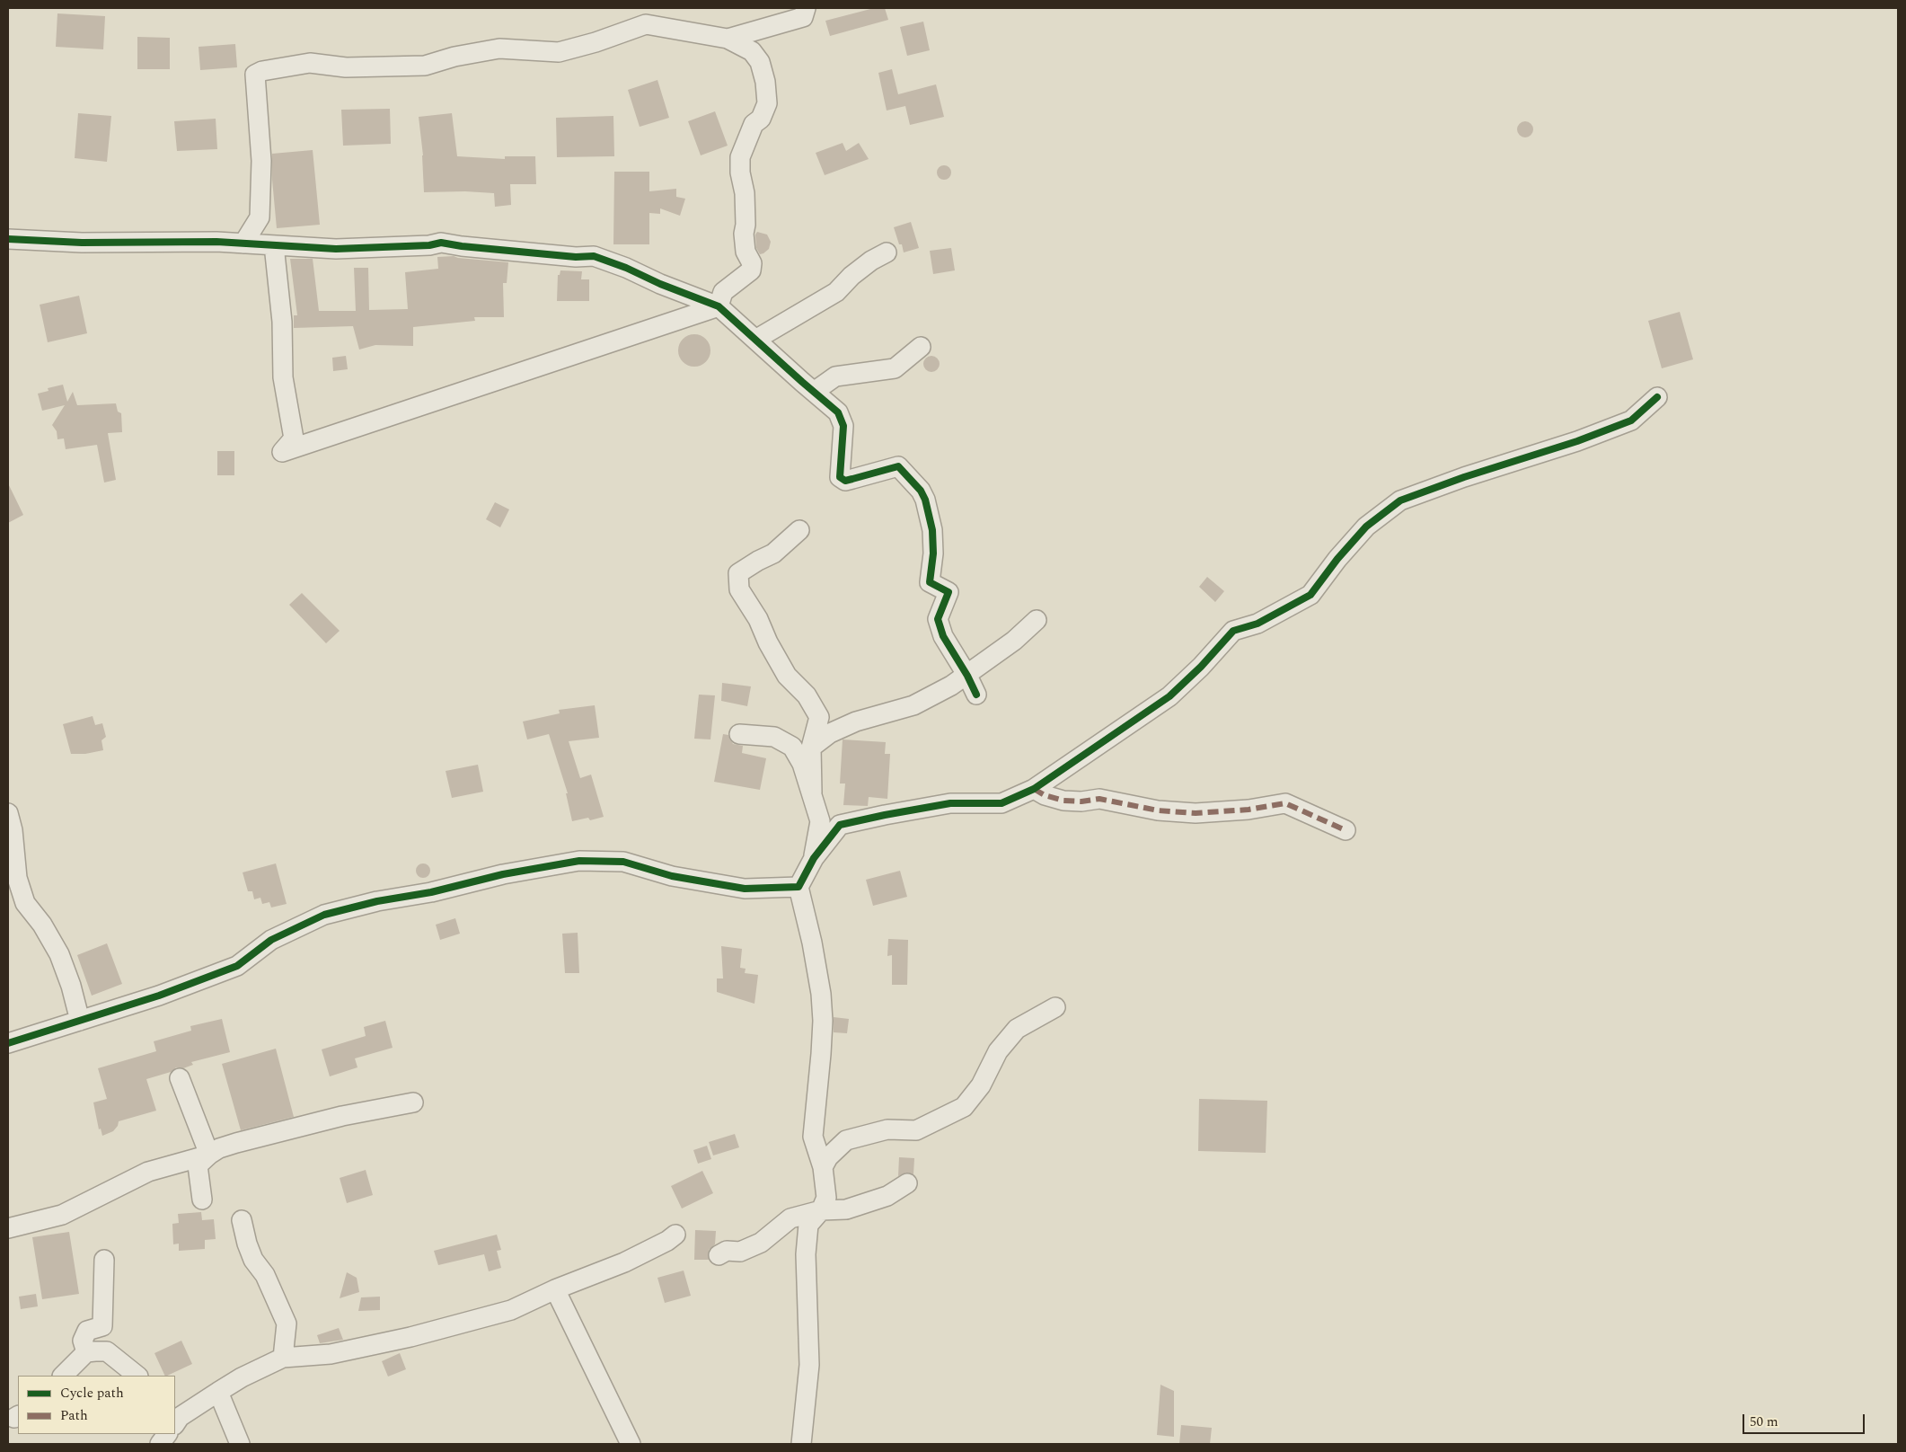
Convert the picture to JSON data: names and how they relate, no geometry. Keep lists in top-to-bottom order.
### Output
{
  "legend": ["Cycle path", "Path"],
  "scale_bar": "50 m"
}
